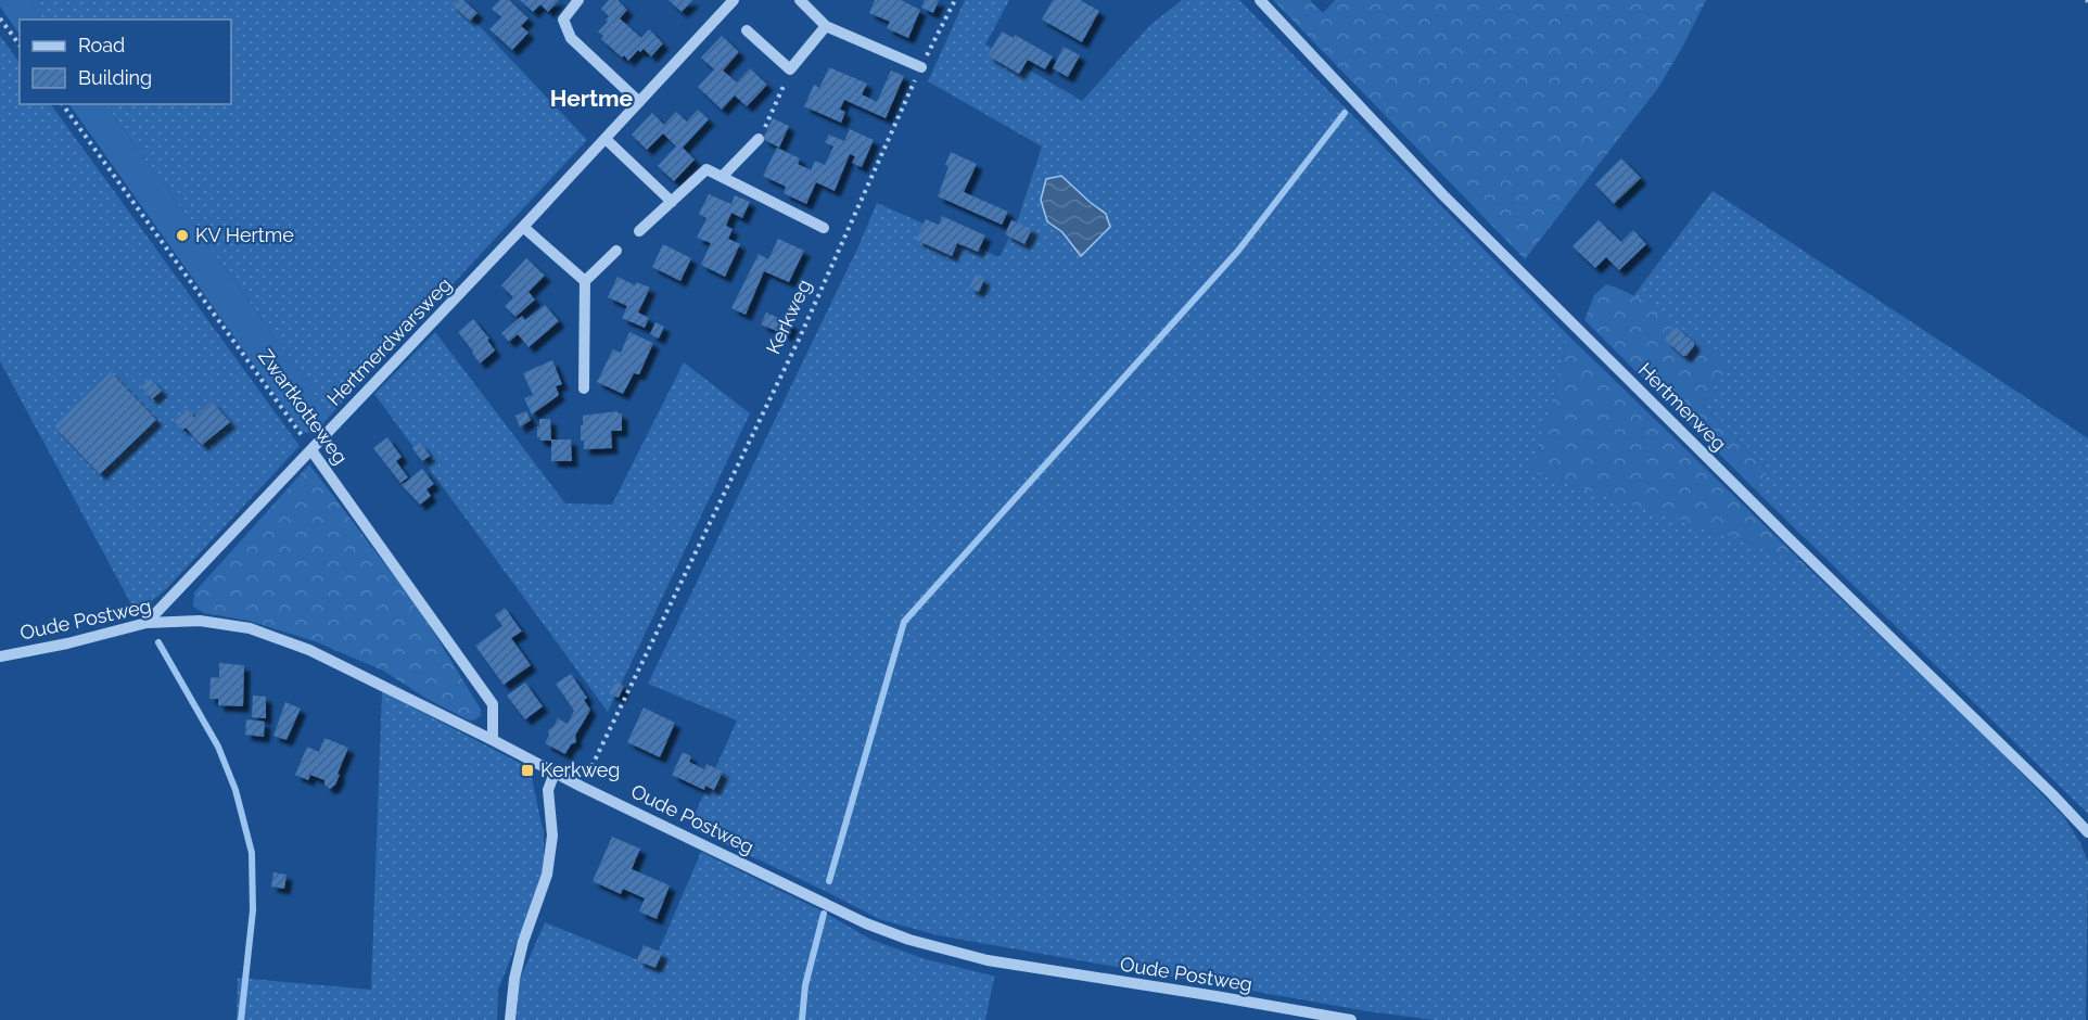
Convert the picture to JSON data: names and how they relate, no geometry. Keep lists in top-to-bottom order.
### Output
{
  "streets": {
    "street": [
      "Hertmerdwarsweg",
      "Zwartkotteweg",
      "Hertmerweg",
      "Oude Postweg"
    ],
    "path": ["Kerkweg"]
  },
  "crossings": [
    ["Kerkweg", "Oude Postweg"],
    ["Hertmerdwarsweg", "Zwartkotteweg"],
    ["Hertmerdwarsweg", "Oude Postweg"],
    ["Zwartkotteweg", "Oude Postweg"]
  ],
  "districts": ["Hertme"],
  "places": {
    "other": ["KV Hertme"],
    "transit": ["Kerkweg"]
  },
  "legend": ["Road", "Building"]
}
